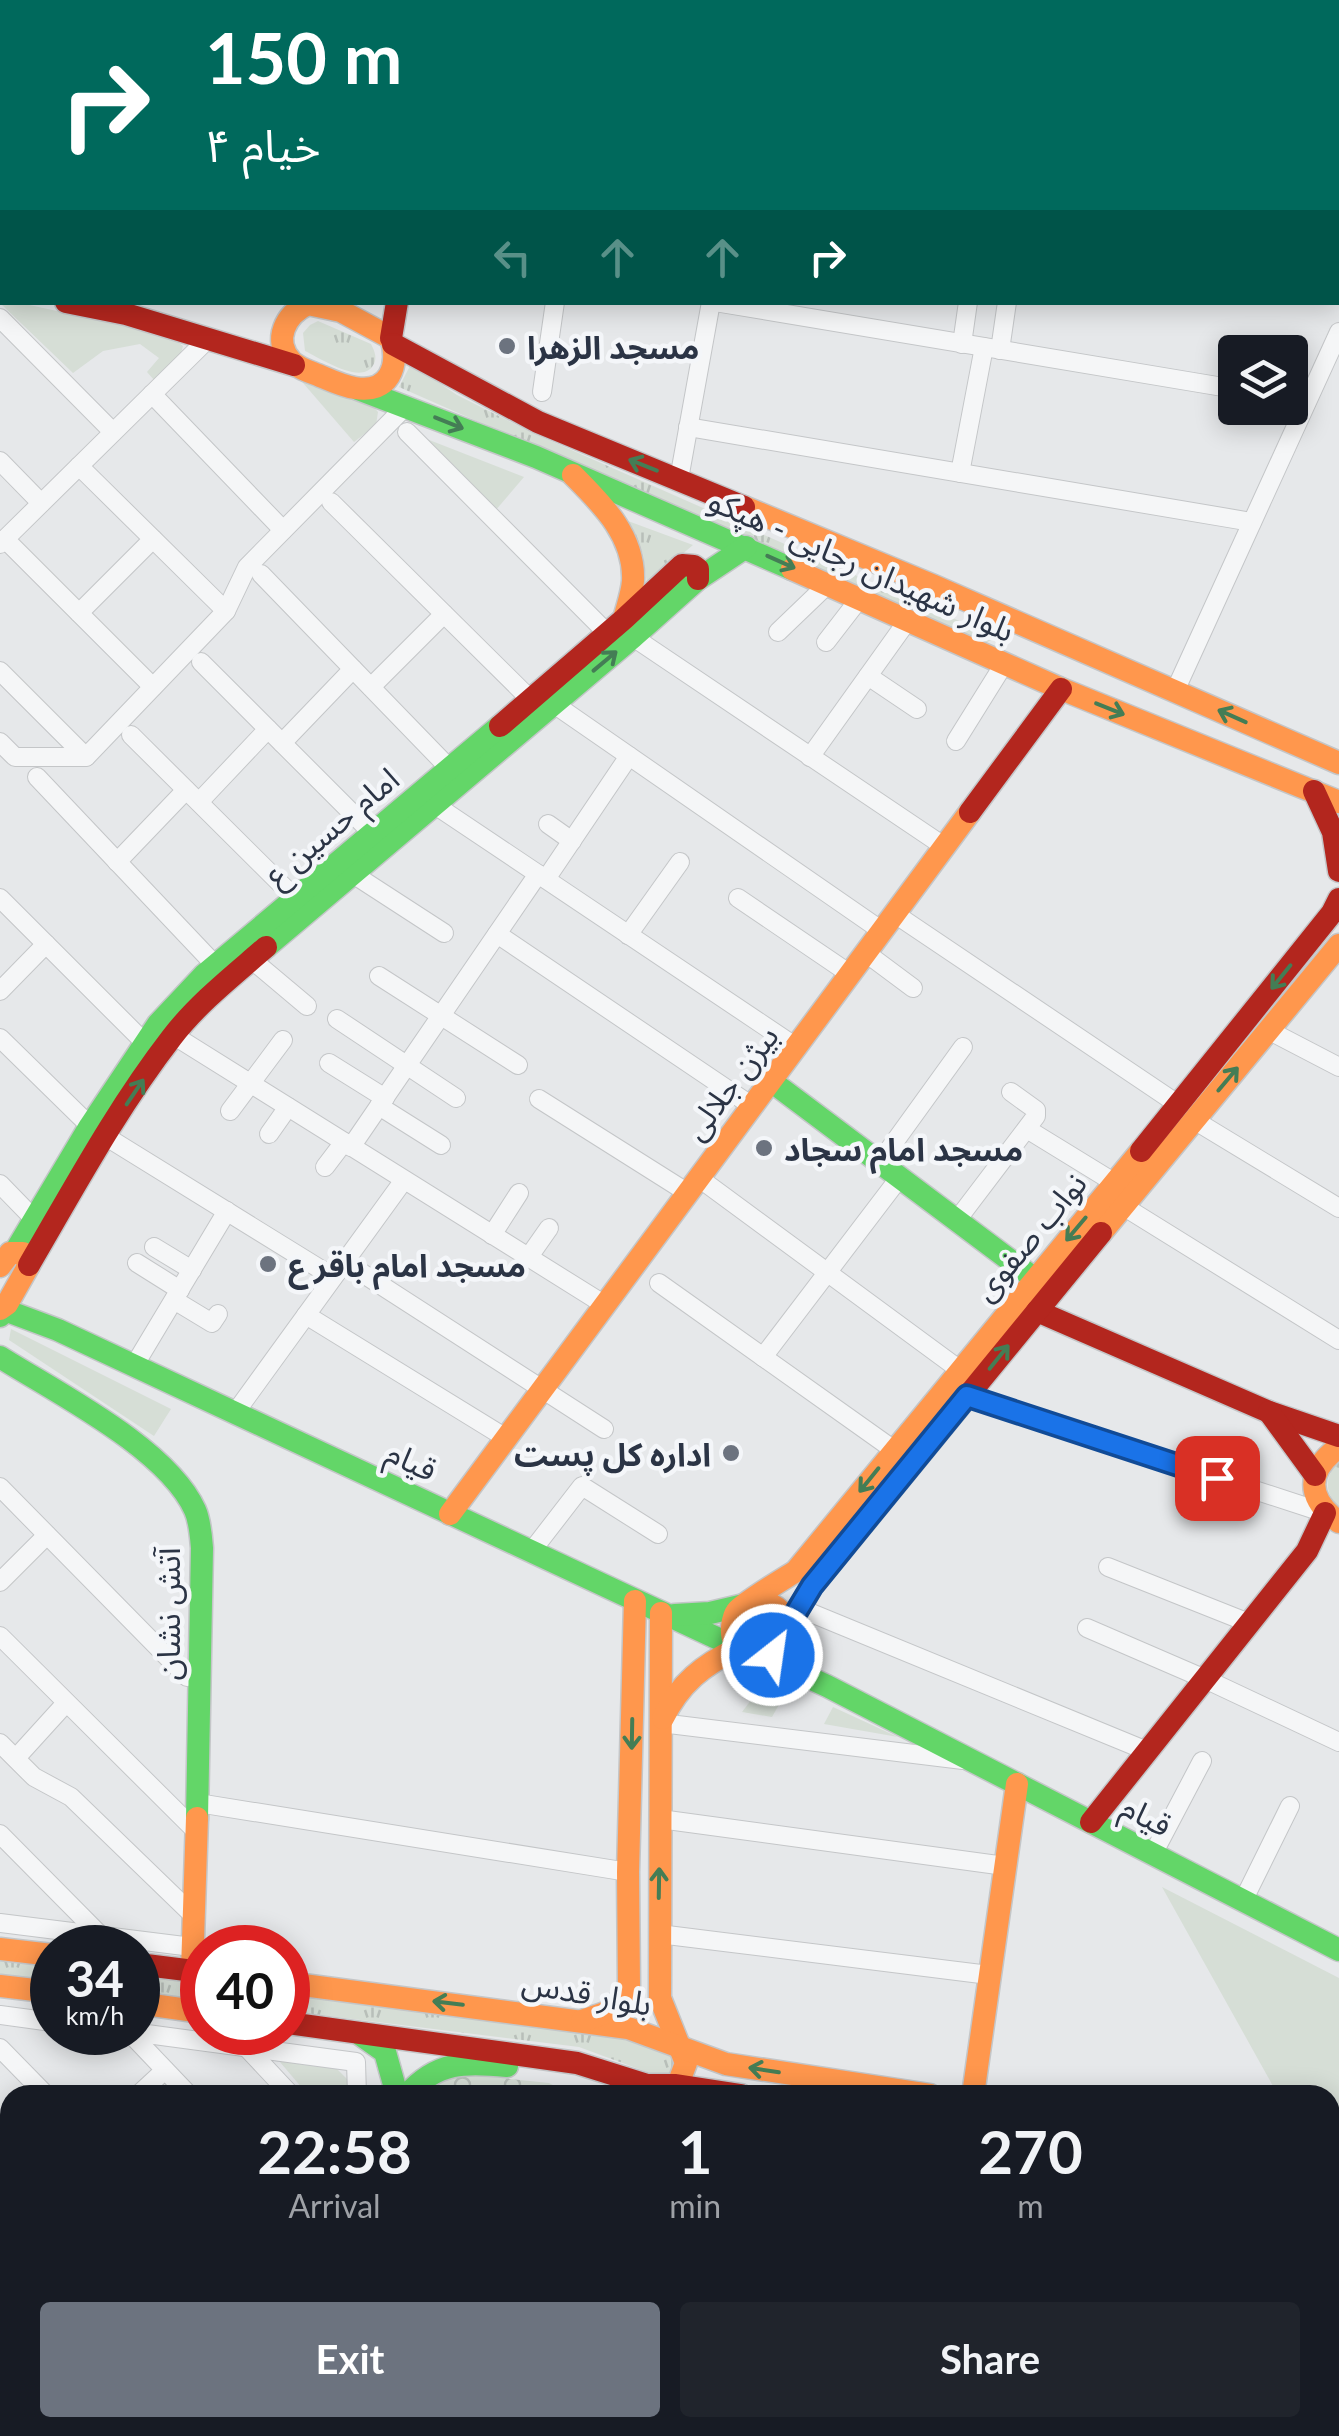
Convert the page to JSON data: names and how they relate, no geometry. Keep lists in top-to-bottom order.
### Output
{
  "streets": {
    "street": [
      "بلوار شهیدان رجایی - هپکو",
      "امام حسین ع",
      "بیژن جلالی",
      "نواب صفوی",
      "قیام",
      "آتش نشان",
      "بلوار قدس"
    ]
  },
  "crossings": [
    ["بلوار شهیدان رجایی - هپکو", "امام حسین ع"],
    ["بلوار شهیدان رجایی - هپکو", "بیژن جلالی"],
    ["امام حسین ع", "قیام"],
    ["بیژن جلالی", "قیام"],
    ["نواب صفوی", "قیام"]
  ],
  "places": [
    "مسجد الزهرا",
    "مسجد امام سجاد",
    "مسجد امام باقر ع",
    "اداره کل پست"
  ],
  "page": {
    "turn": ["150 m", "خیام ۴"],
    "speed": "34 km/h",
    "limit": "40",
    "eta": [
      "22:58",
      "Arrival",
      "1",
      "min",
      "270",
      "m"
    ],
    "buttons": ["Exit", "Share"]
  }
}
